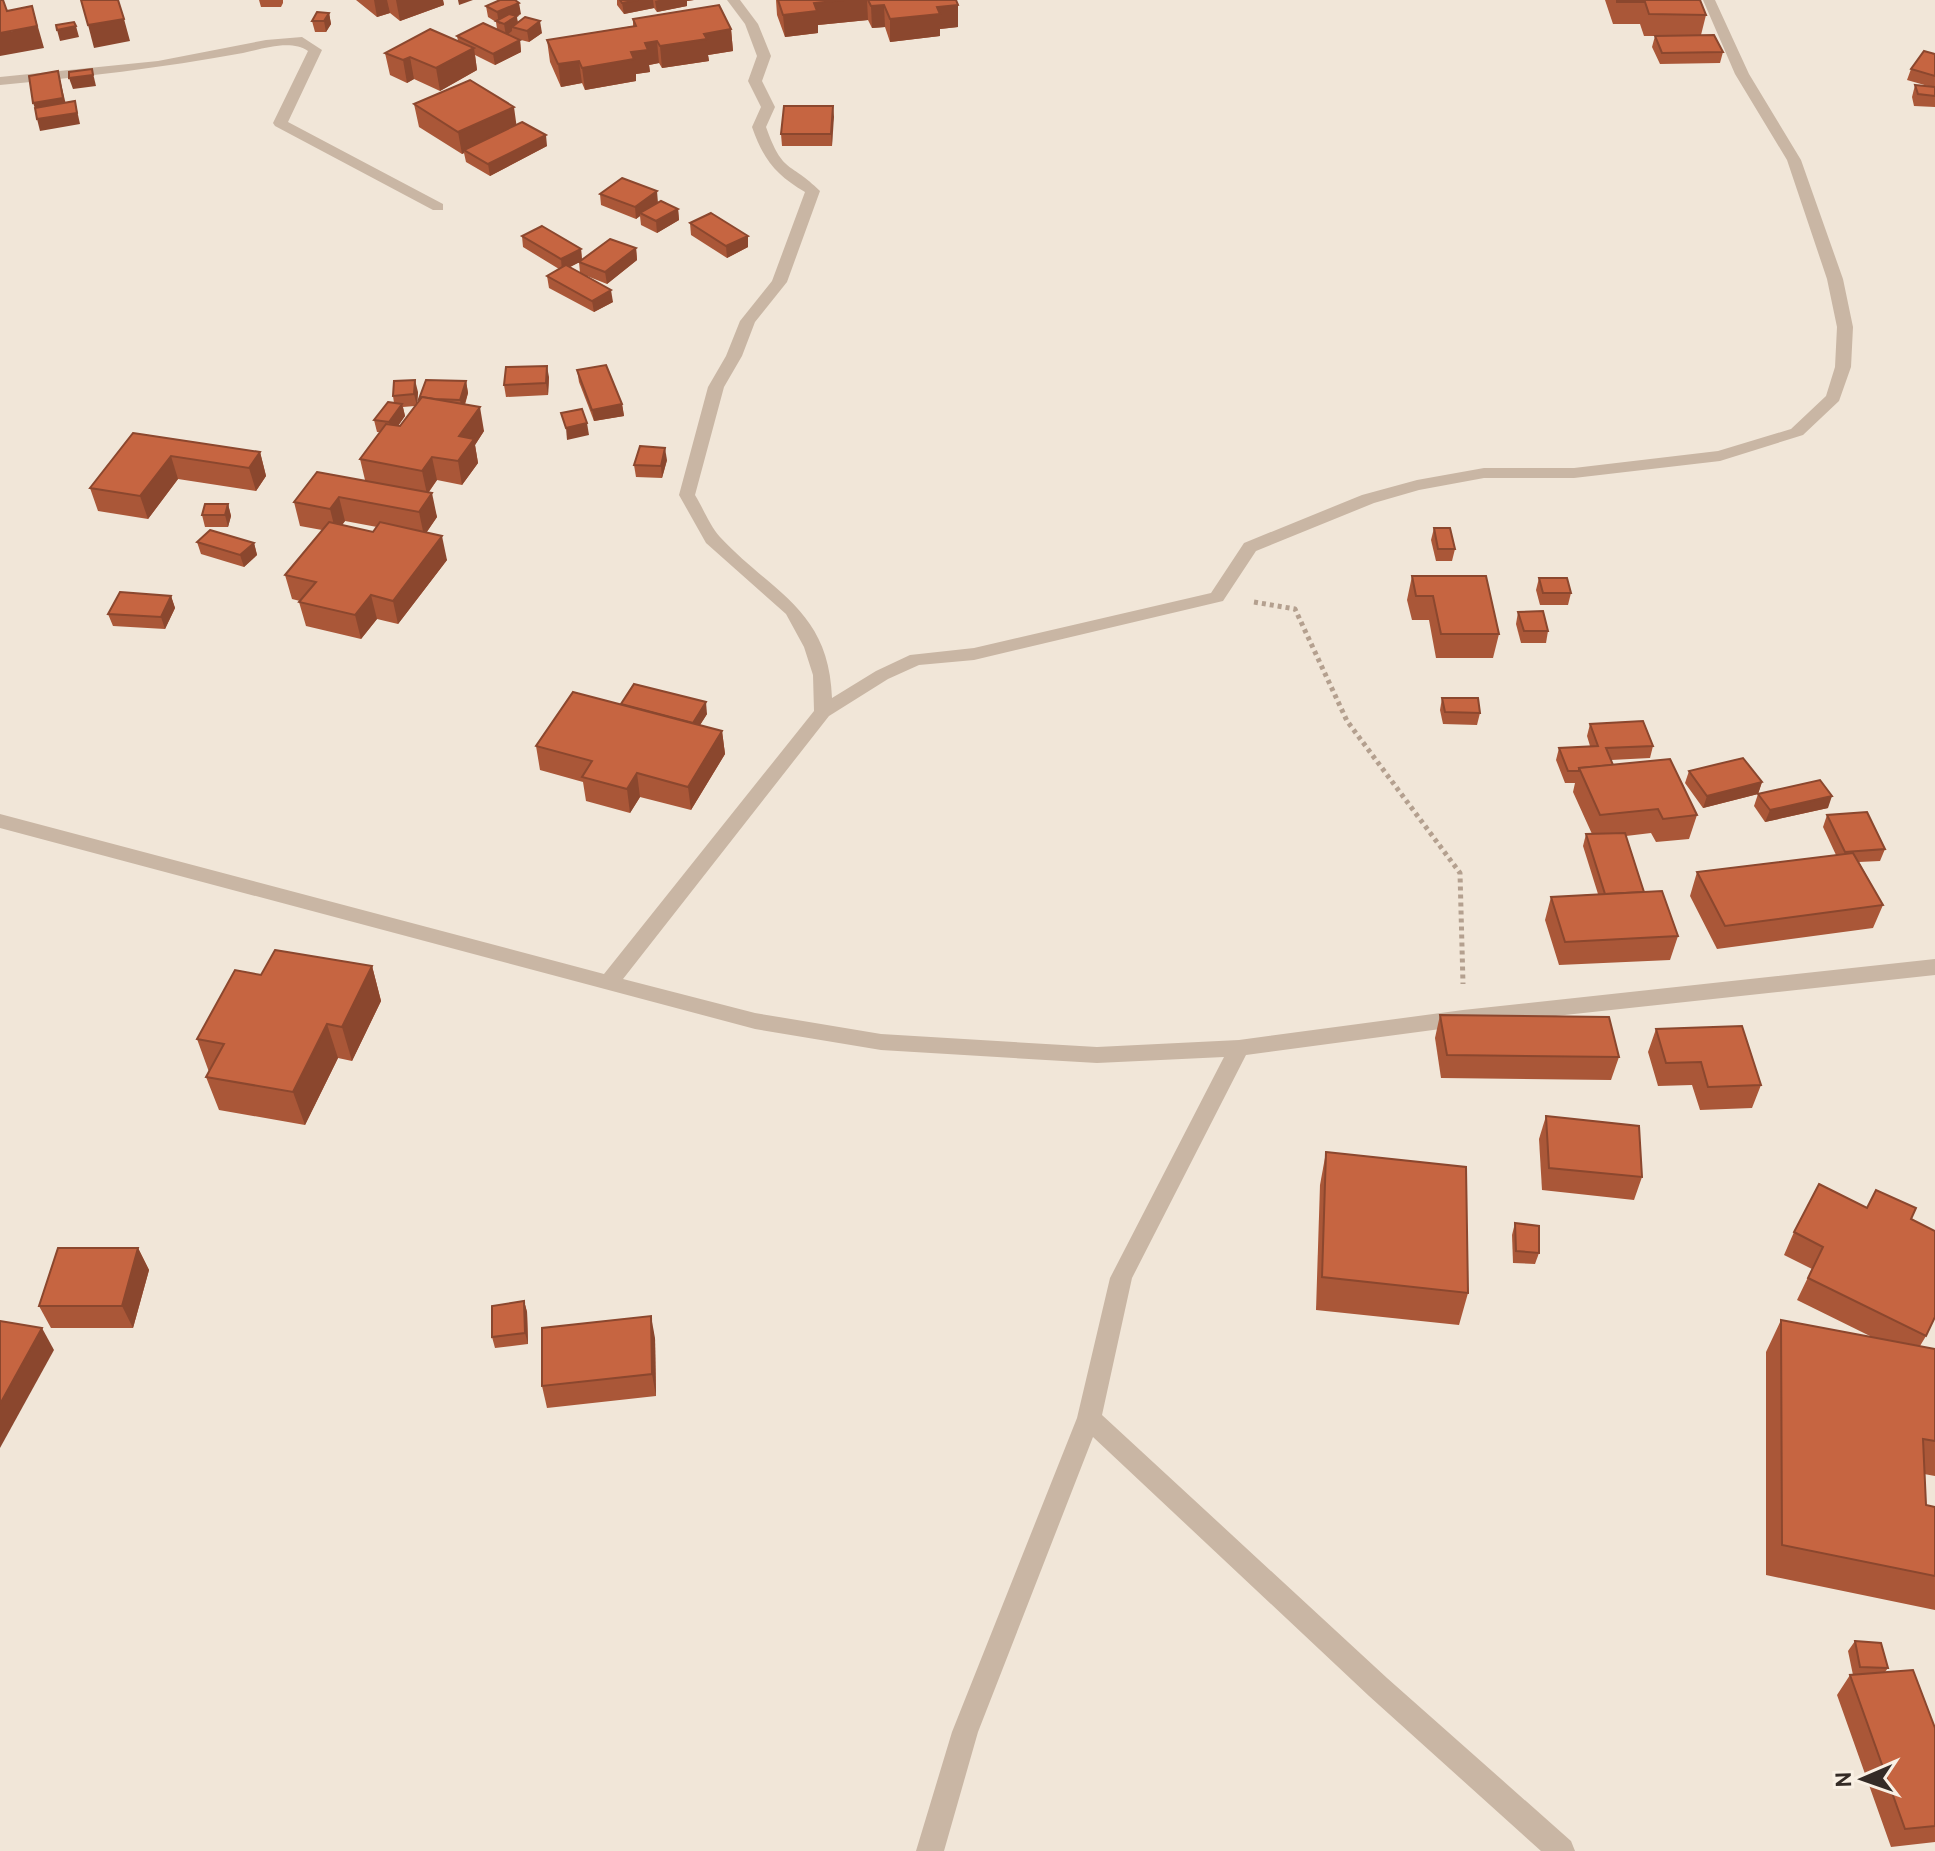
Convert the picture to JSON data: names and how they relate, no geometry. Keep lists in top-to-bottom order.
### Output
{
  "north": "left"
}
